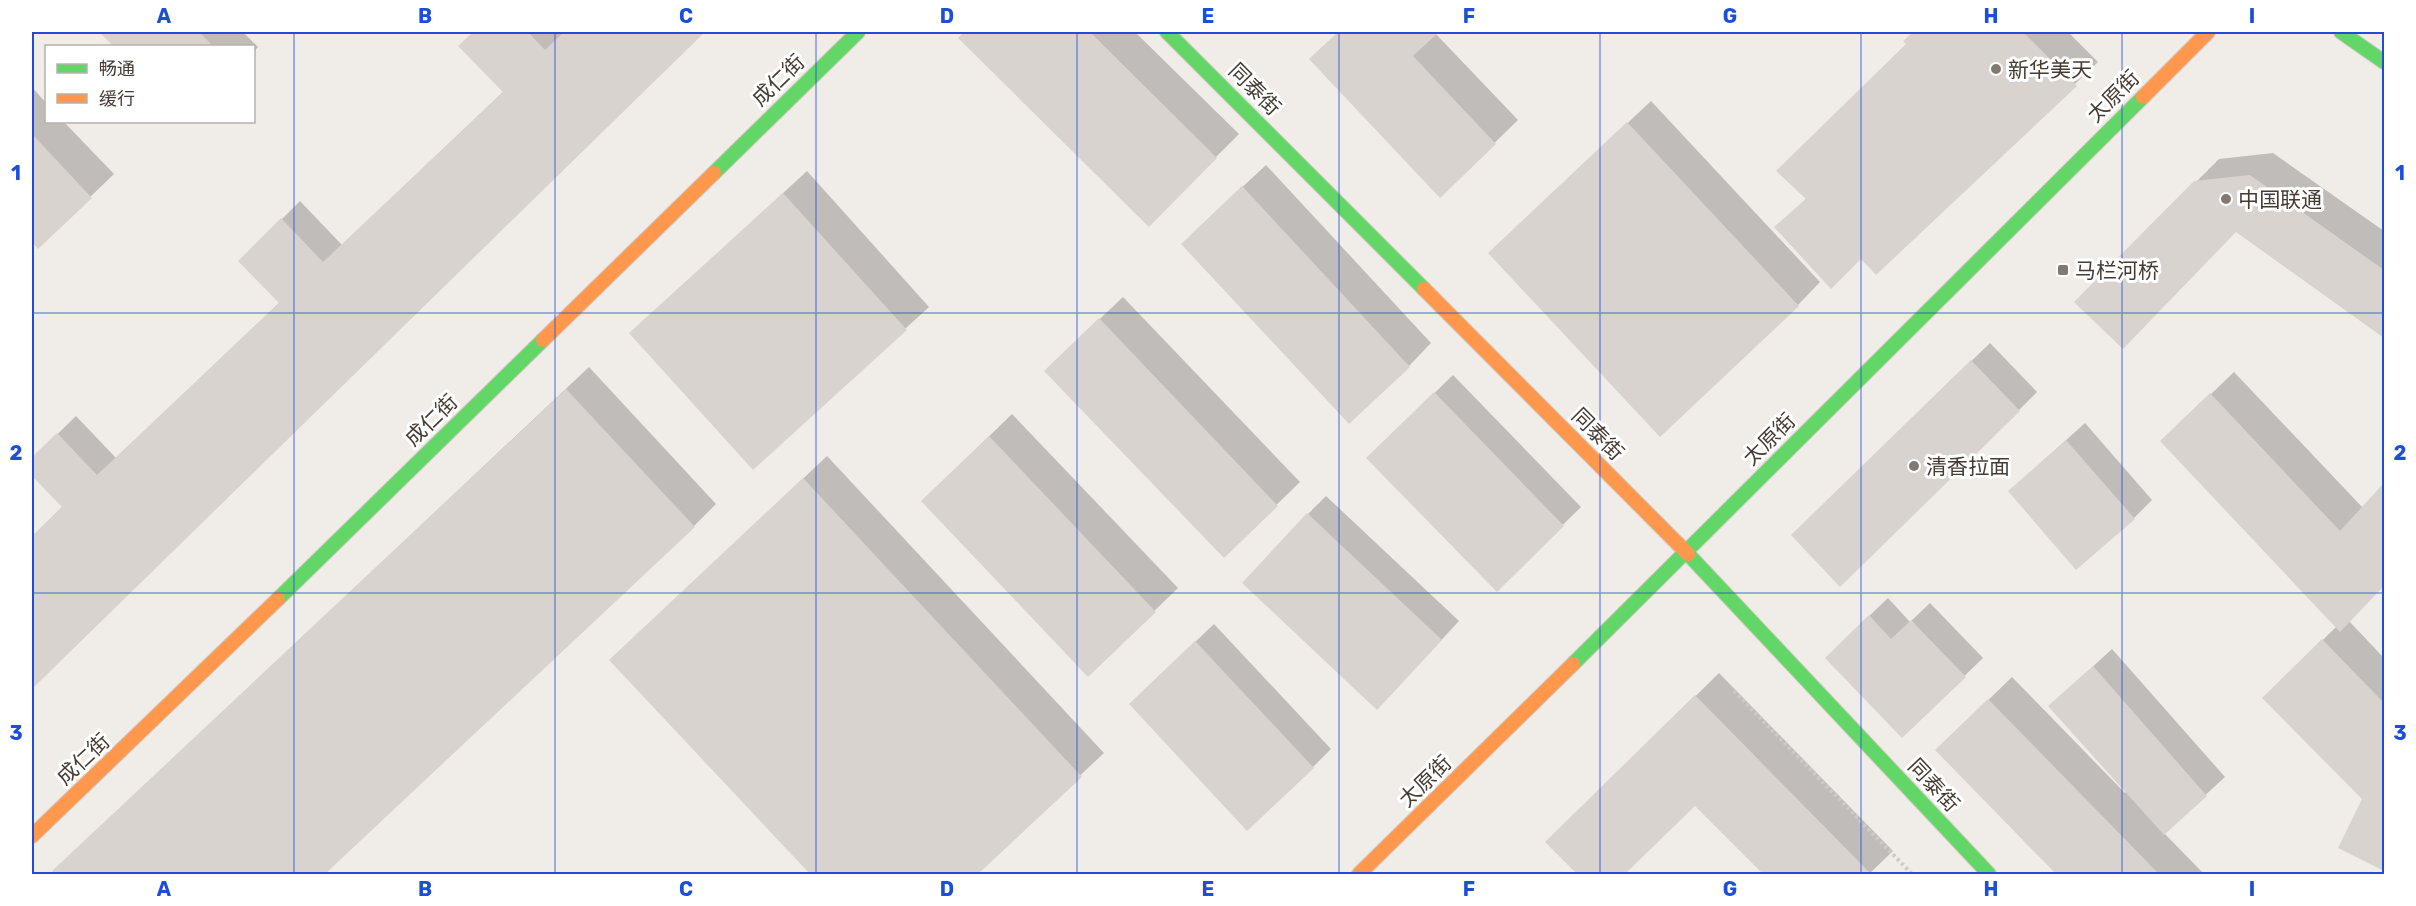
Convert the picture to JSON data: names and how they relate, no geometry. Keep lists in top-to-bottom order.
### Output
{
  "streets": {
    "main road": ["成仁街", "同泰街", "太原街"]
  },
  "crossings": [
    ["同泰街", "太原街"]
  ],
  "places": {
    "other": ["新华美天", "中国联通", "清香拉面"],
    "transit": ["马栏河桥"]
  },
  "legend": ["畅通", "缓行"],
  "grid": {
    "columns": [
      "A",
      "B",
      "C",
      "D",
      "E",
      "F",
      "G",
      "H",
      "I"
    ],
    "rows": ["1", "2", "3"]
  }
}
